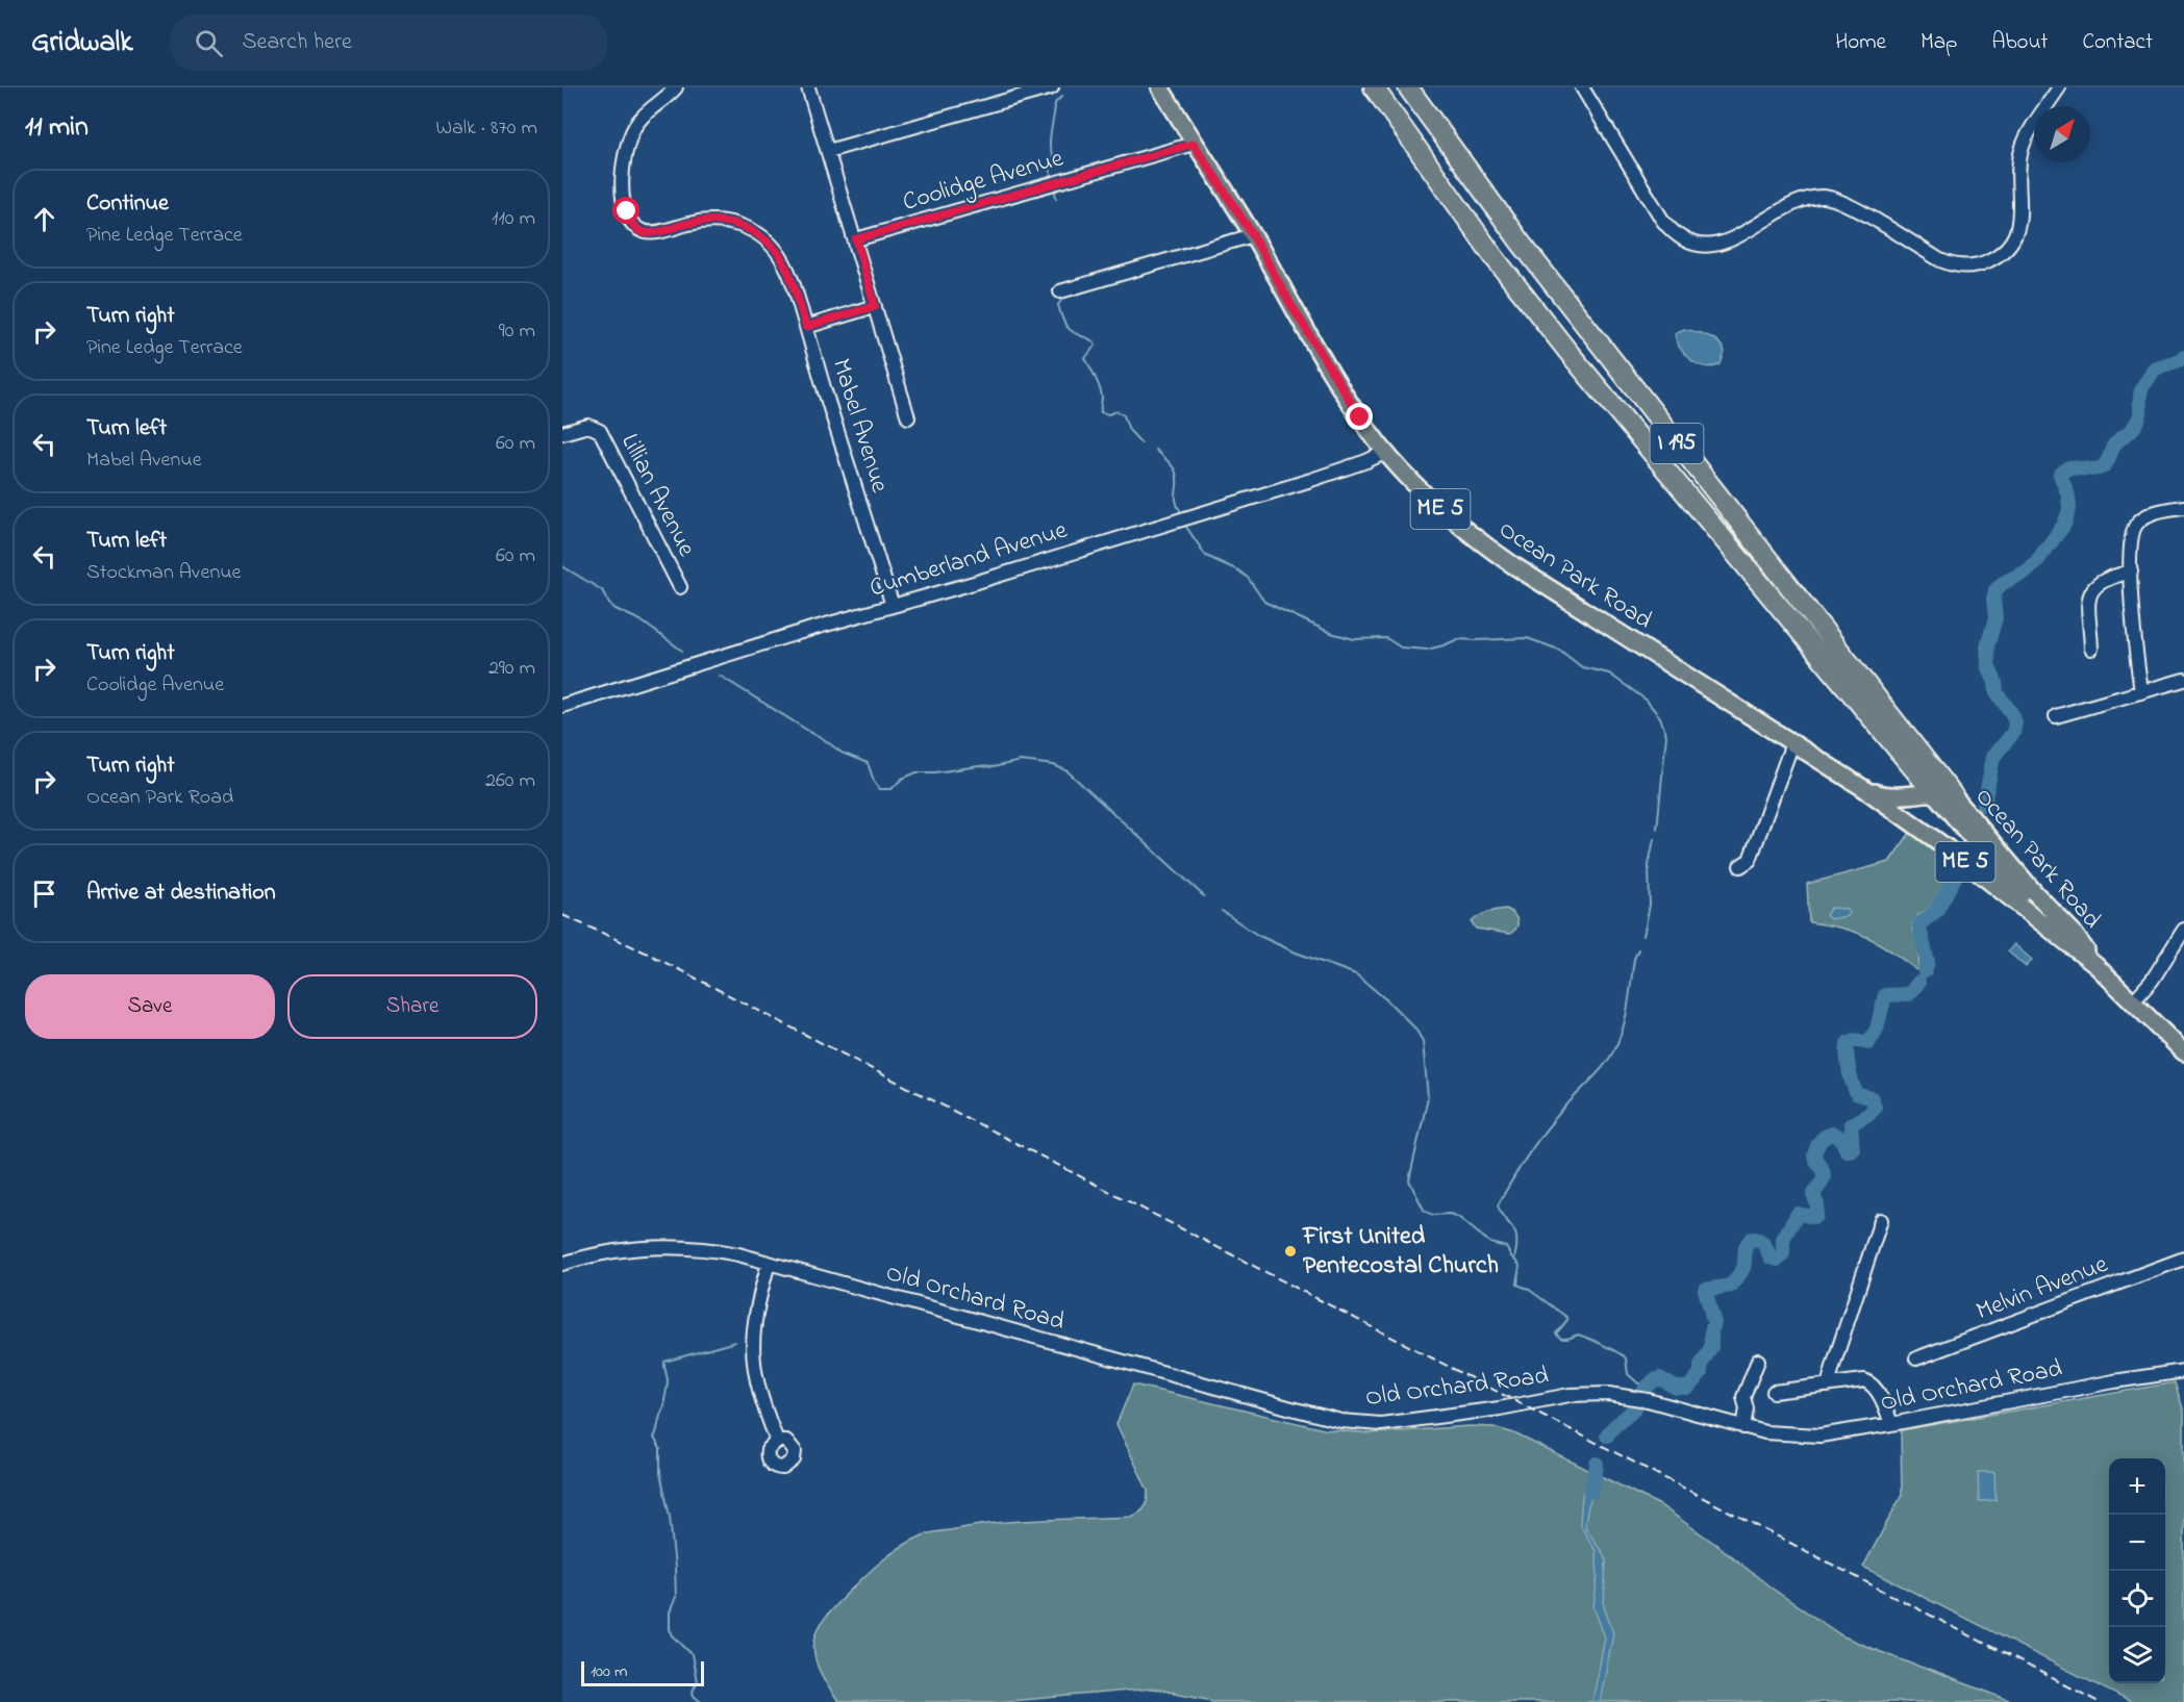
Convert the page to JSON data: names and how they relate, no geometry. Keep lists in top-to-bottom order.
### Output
{
  "streets": {
    "highway": ["I 195"],
    "main road": ["ME 5", "Ocean Park Road"],
    "street": [
      "Coolidge Avenue",
      "Mabel Avenue",
      "Lillian Avenue",
      "Cumberland Avenue",
      "Melvin Avenue",
      "Old Orchard Road"
    ]
  },
  "crossings": [
    ["Coolidge Avenue", "Ocean Park Road"],
    ["Mabel Avenue", "Cumberland Avenue"],
    ["I 195", "Ocean Park Road"],
    ["Cumberland Avenue", "Ocean Park Road"]
  ],
  "places": ["First United Pentecostal Church"],
  "scale_bar": "100 m",
  "north": "top right",
  "page": {
    "header": "Gridwalk",
    "search": "Search here",
    "nav": [
      "Home",
      "Map",
      "About",
      "Contact"
    ],
    "heading": ["11 min", "Walk · 870 m"],
    "list": [
      ["Continue", "Pine Ledge Terrace", "110 m"],
      ["Turn right", "Pine Ledge Terrace", "90 m"],
      ["Turn left", "Mabel Avenue", "60 m"],
      ["Turn left", "Stockman Avenue", "60 m"],
      ["Turn right", "Coolidge Avenue", "290 m"],
      ["Turn right", "Ocean Park Road", "260 m"],
      "Arrive at destination"
    ],
    "buttons": ["Save", "Share"],
    "map_buttons": ["+", "−"],
    "scale": "100 m"
  }
}
